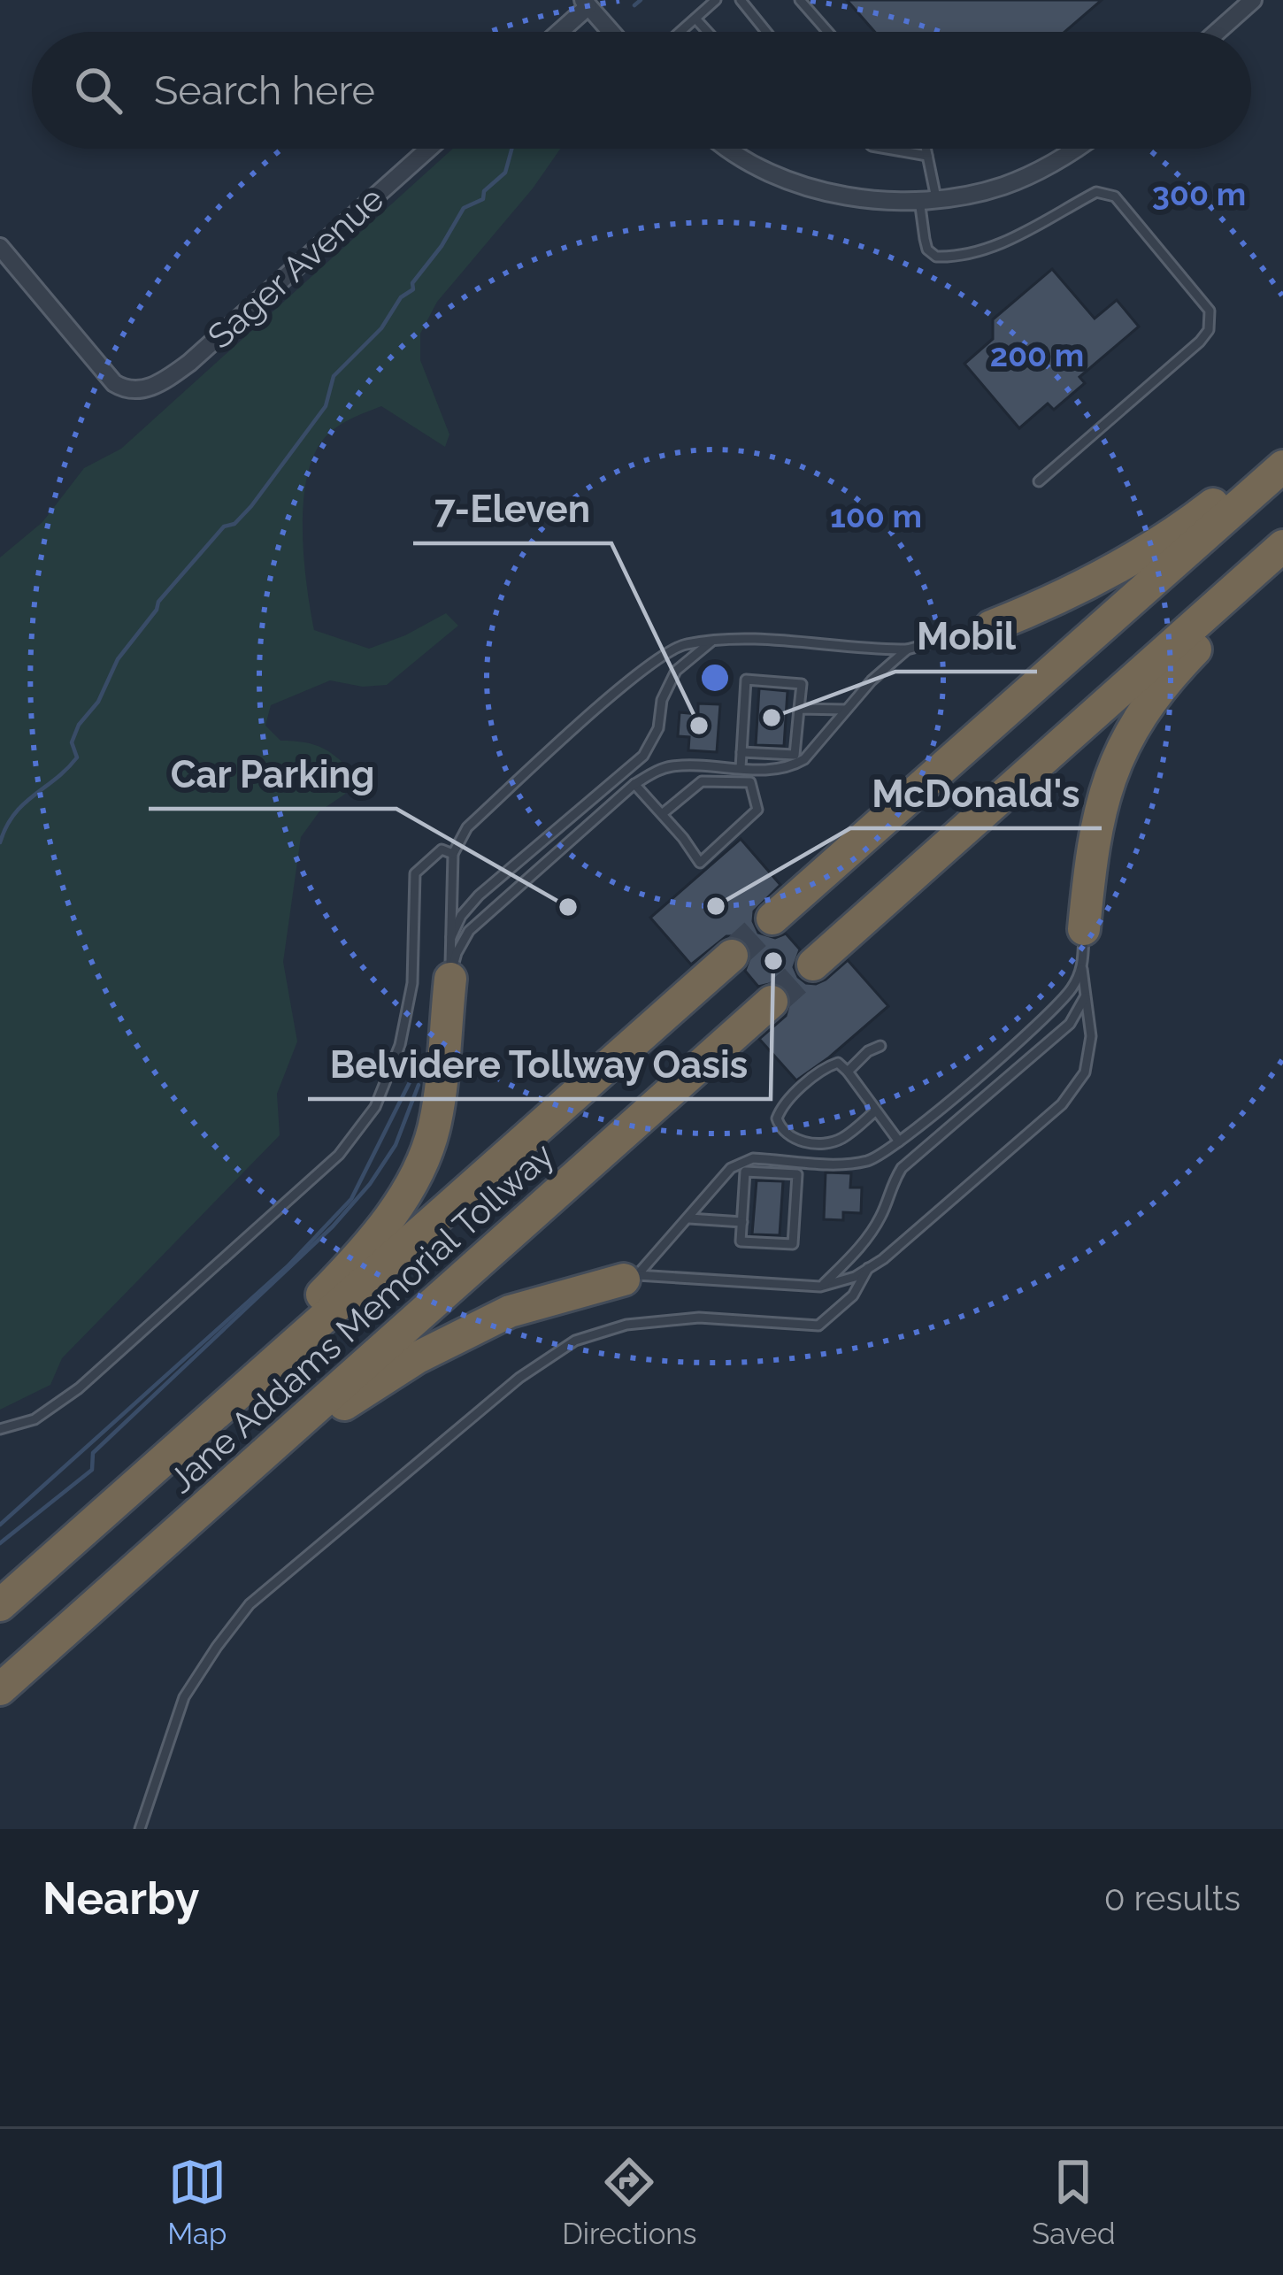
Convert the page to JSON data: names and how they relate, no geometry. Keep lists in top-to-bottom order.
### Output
{
  "streets": {
    "highway": ["Jane Addams Memorial Tollway"],
    "street": ["Sager Avenue"]
  },
  "places": [
    "Mobil",
    "7-Eleven",
    "McDonald's",
    "Car Parking",
    "Belvidere Tollway Oasis"
  ],
  "page": {
    "search": "Search here",
    "heading": ["Nearby", "0 results"],
    "nav": ["Map", "Directions", "Saved"]
  },
  "rings": ["300 m", "200 m", "100 m"]
}
